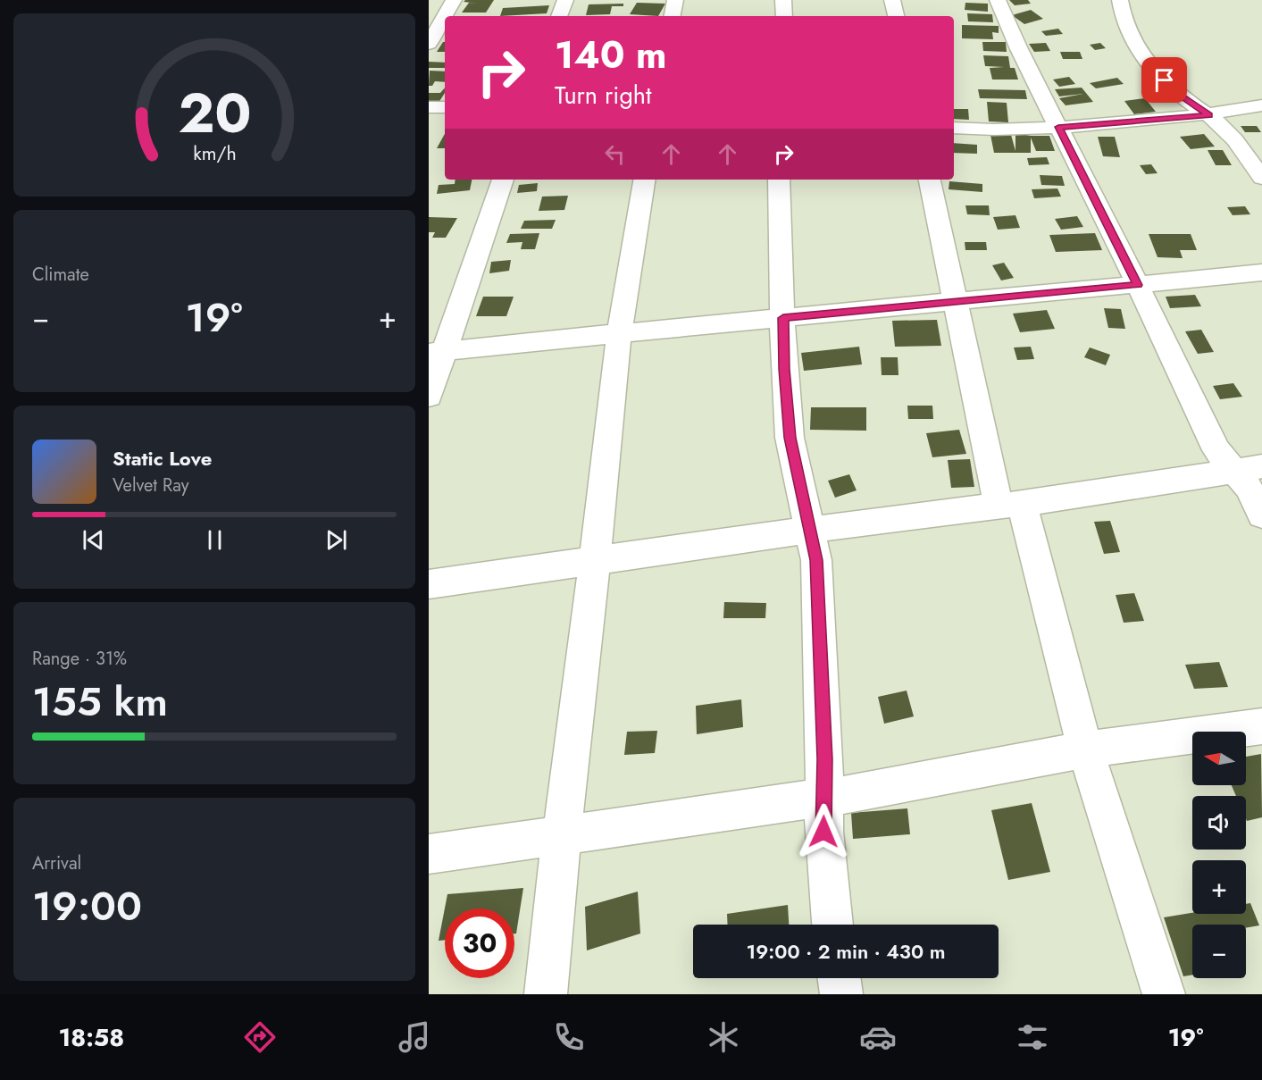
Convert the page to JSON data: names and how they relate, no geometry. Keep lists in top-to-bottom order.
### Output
{
  "north": "left",
  "page": {
    "turn": ["140 m", "Turn right"],
    "tile": [
      "Climate",
      ["Range · 31%", "155 km"],
      ["Arrival", "19:00"]
    ],
    "heat": ["−", "19°", "+"],
    "song": ["Static Love", "Velvet Ray"],
    "map_buttons": ["+", "−"],
    "limit": "30",
    "trip": "19:00 · 2 min · 430 m",
    "tabs": ["18:58", "19°"],
    "gauge": ["20", "km/h"]
  }
}
